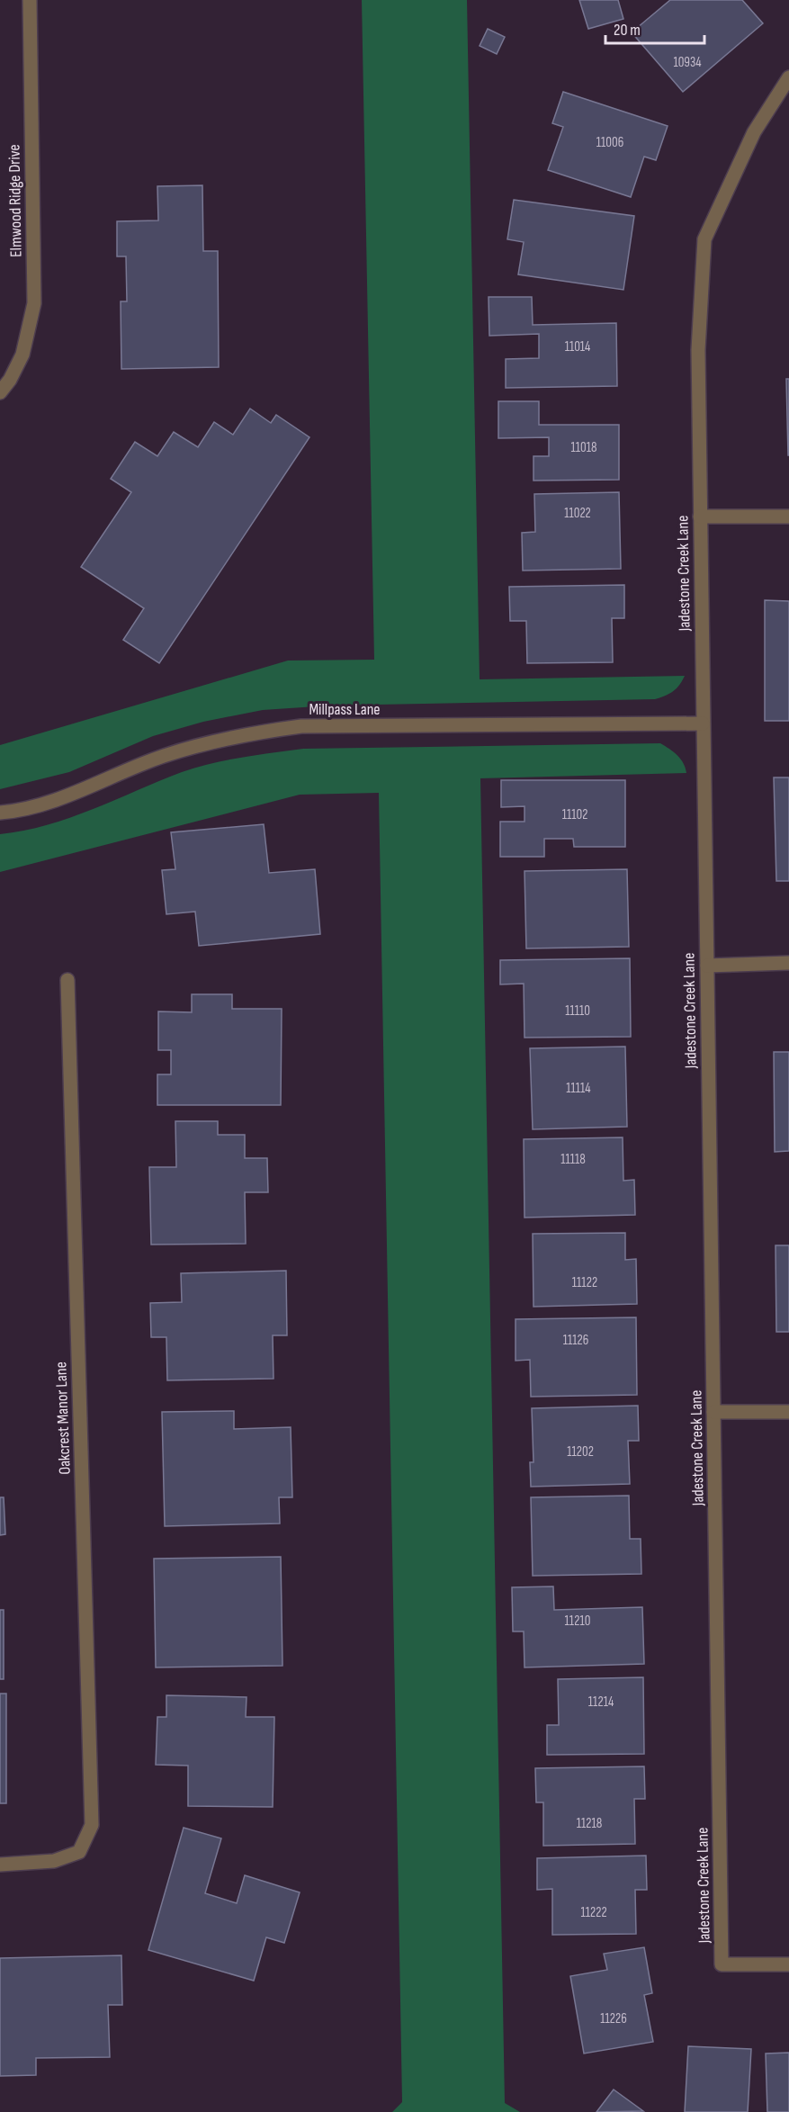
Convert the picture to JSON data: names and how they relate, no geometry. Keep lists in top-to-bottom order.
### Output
{
  "streets": {
    "street": [
      "Elmwood Ridge Drive",
      "Jadestone Creek Lane",
      "Millpass Lane",
      "Oakcrest Manor Lane"
    ]
  },
  "crossings": [
    ["Jadestone Creek Lane", "Millpass Lane"]
  ],
  "house_numbers": [
    "10934",
    "11006",
    "11014",
    "11018",
    "11022",
    "11102",
    "11110",
    "11114",
    "11118",
    "11122",
    "11126",
    "11202",
    "11210",
    "11214",
    "11218",
    "11222",
    "11226"
  ],
  "scale_bar": "20 m"
}
